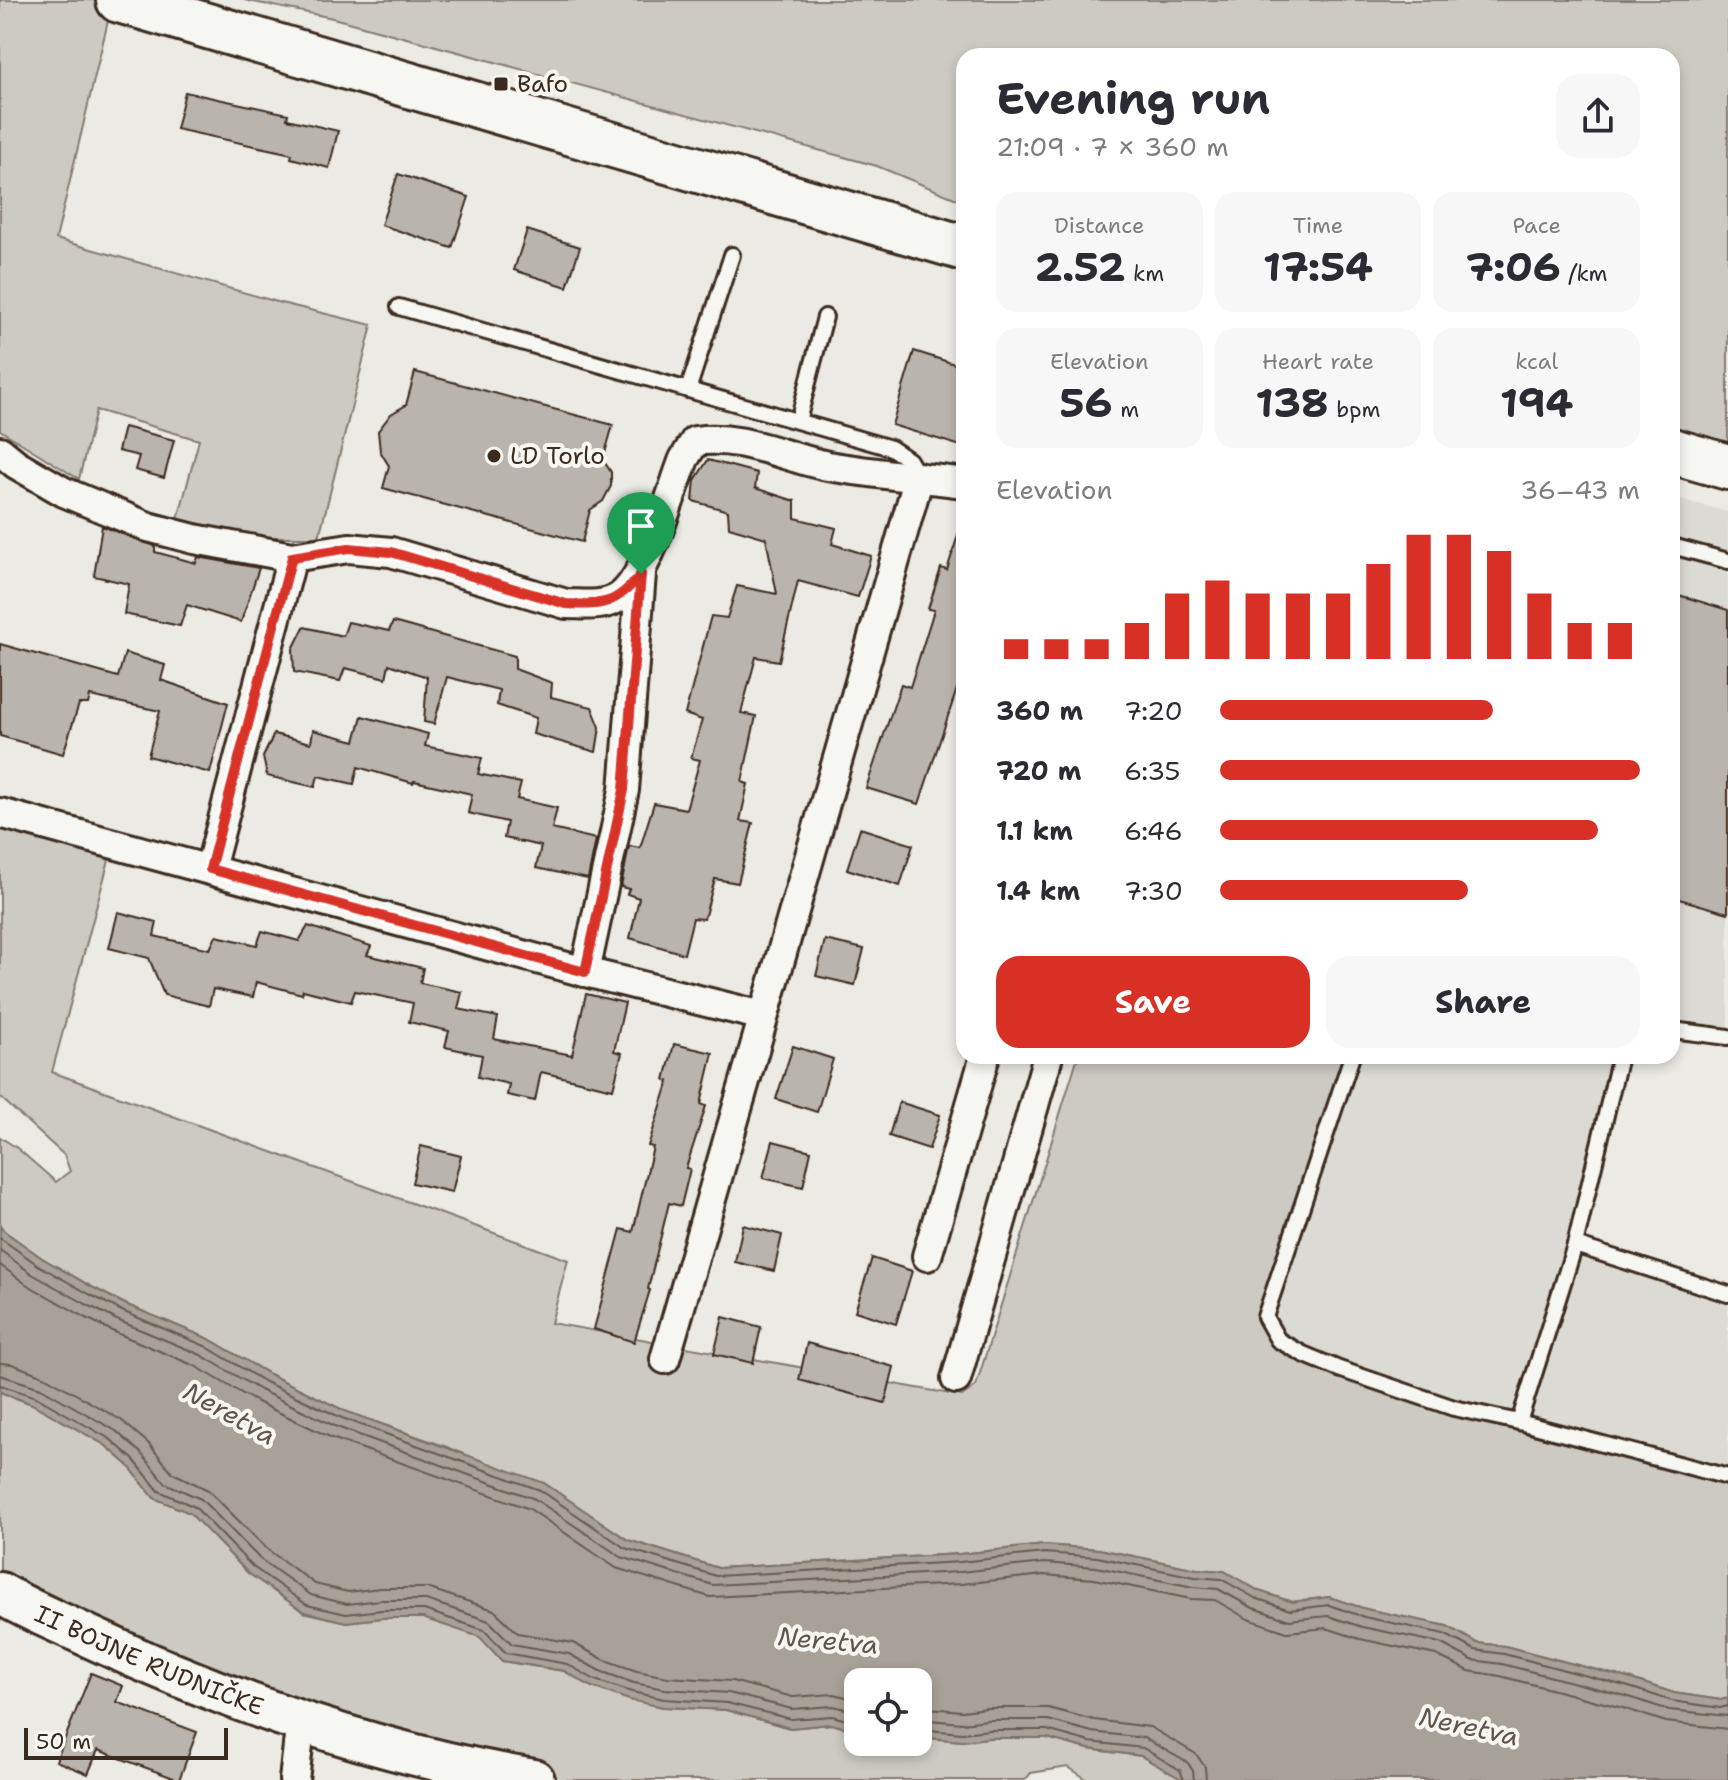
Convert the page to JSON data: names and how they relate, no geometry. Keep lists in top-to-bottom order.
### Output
{
  "streets": {
    "street": ["II BOJNE RUDNIČKE"]
  },
  "water": ["Neretva"],
  "places": {
    "transit": ["Bafo"],
    "other": ["LD Torlo"]
  },
  "scale_bar": "50 m",
  "page": {
    "heading": ["Evening run", "21:09 · 7 × 360 m"],
    "stats": [
      ["Distance", "2.52 km"],
      ["Time", "17:54"],
      ["Pace", "7:06 /km"],
      ["Elevation", "56 m"],
      ["Heart rate", "138 bpm"],
      ["kcal", "194"]
    ],
    "chart": ["Elevation", "36–43 m"],
    "list": [
      {
        "name": "360 m",
        "note": "7:20"
      },
      {
        "name": "720 m",
        "note": "6:35"
      },
      {
        "name": "1.1 km",
        "note": "6:46"
      },
      {
        "name": "1.4 km",
        "note": "7:30"
      }
    ],
    "buttons": ["Save", "Share"],
    "scale": "50 m"
  }
}
